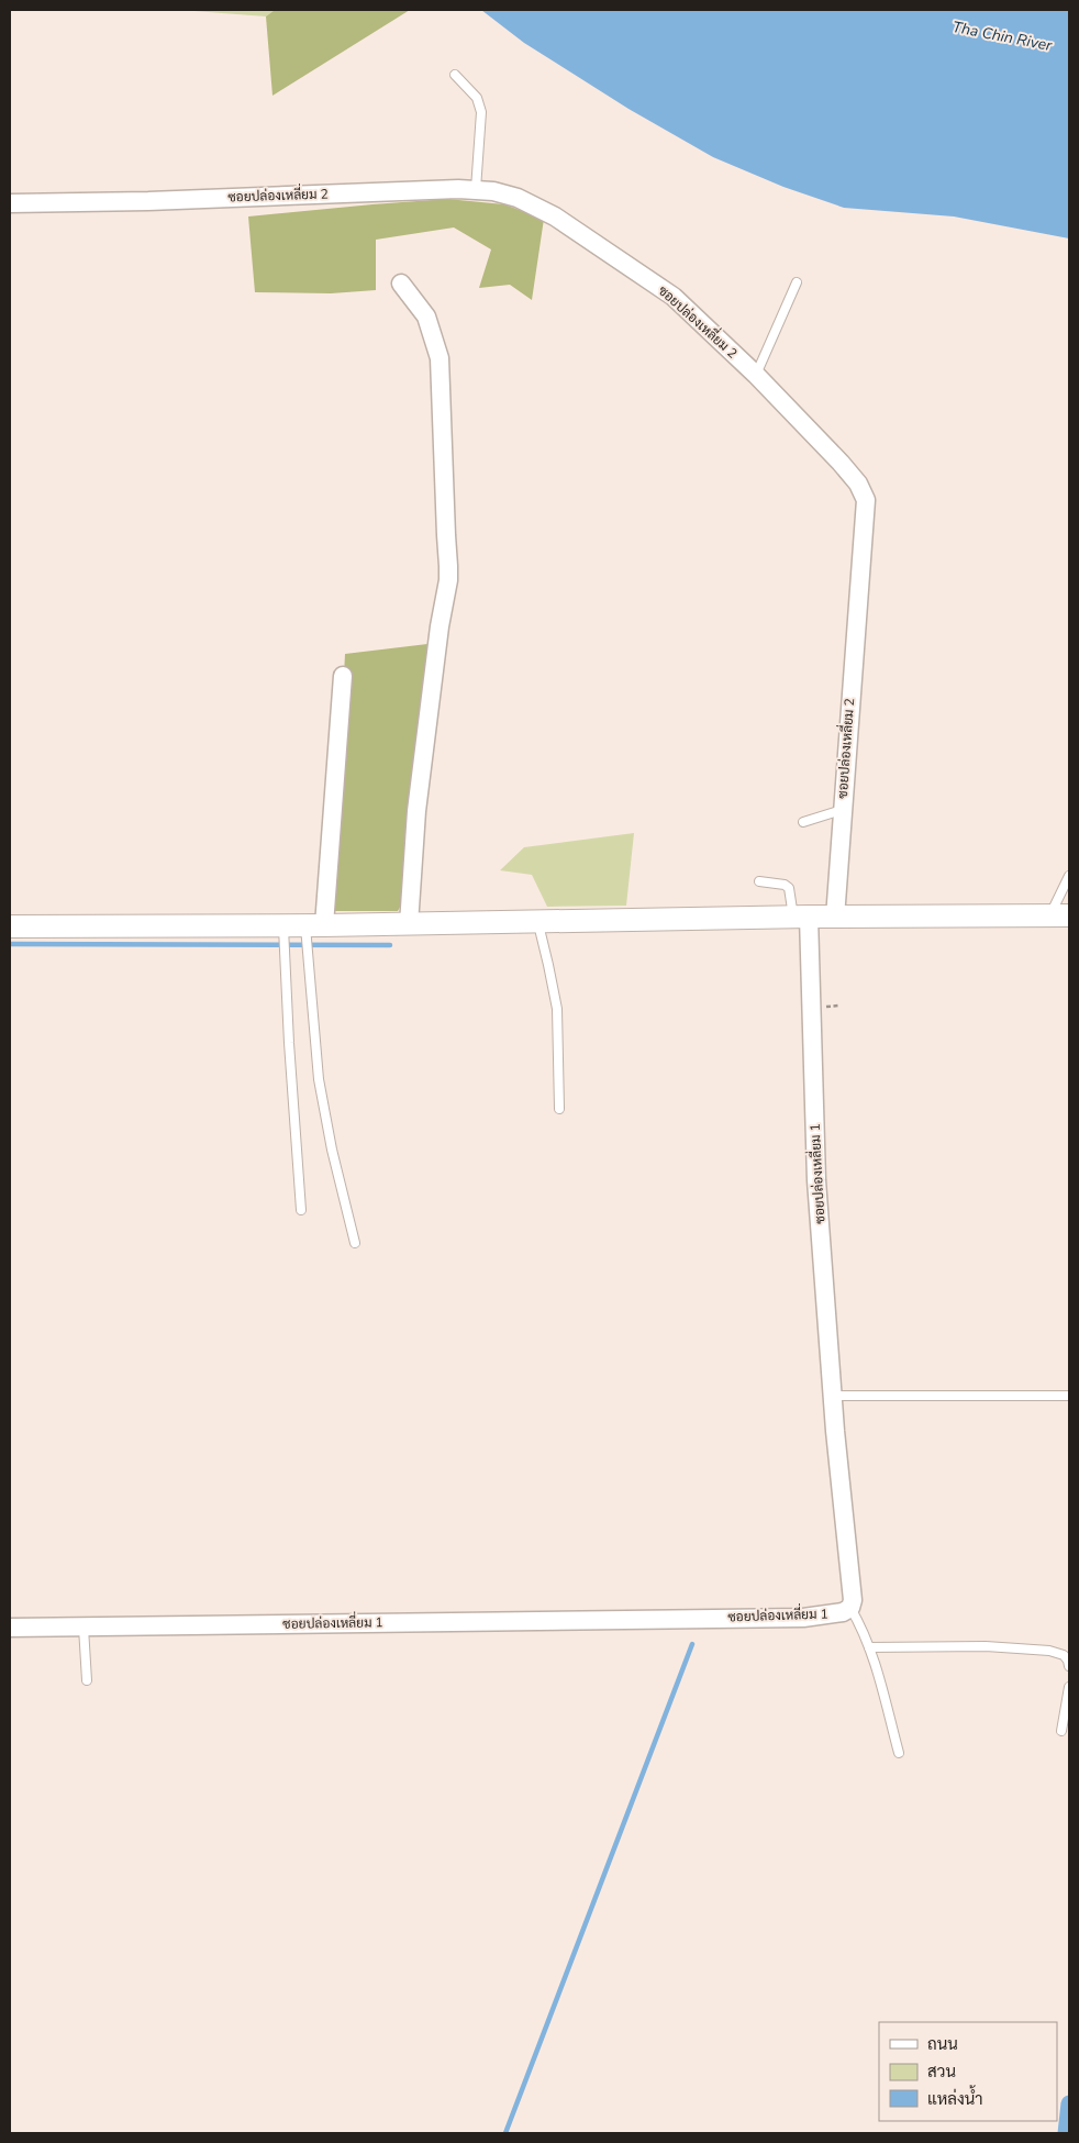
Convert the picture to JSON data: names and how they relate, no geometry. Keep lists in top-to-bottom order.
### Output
{
  "streets": {
    "street": ["ซอยปล่องเหลี่ยม 2", "ซอยปล่องเหลี่ยม 1"]
  },
  "water": ["Tha Chin River"],
  "legend": ["ถนน", "สวน", "แหล่งน้ำ"]
}
